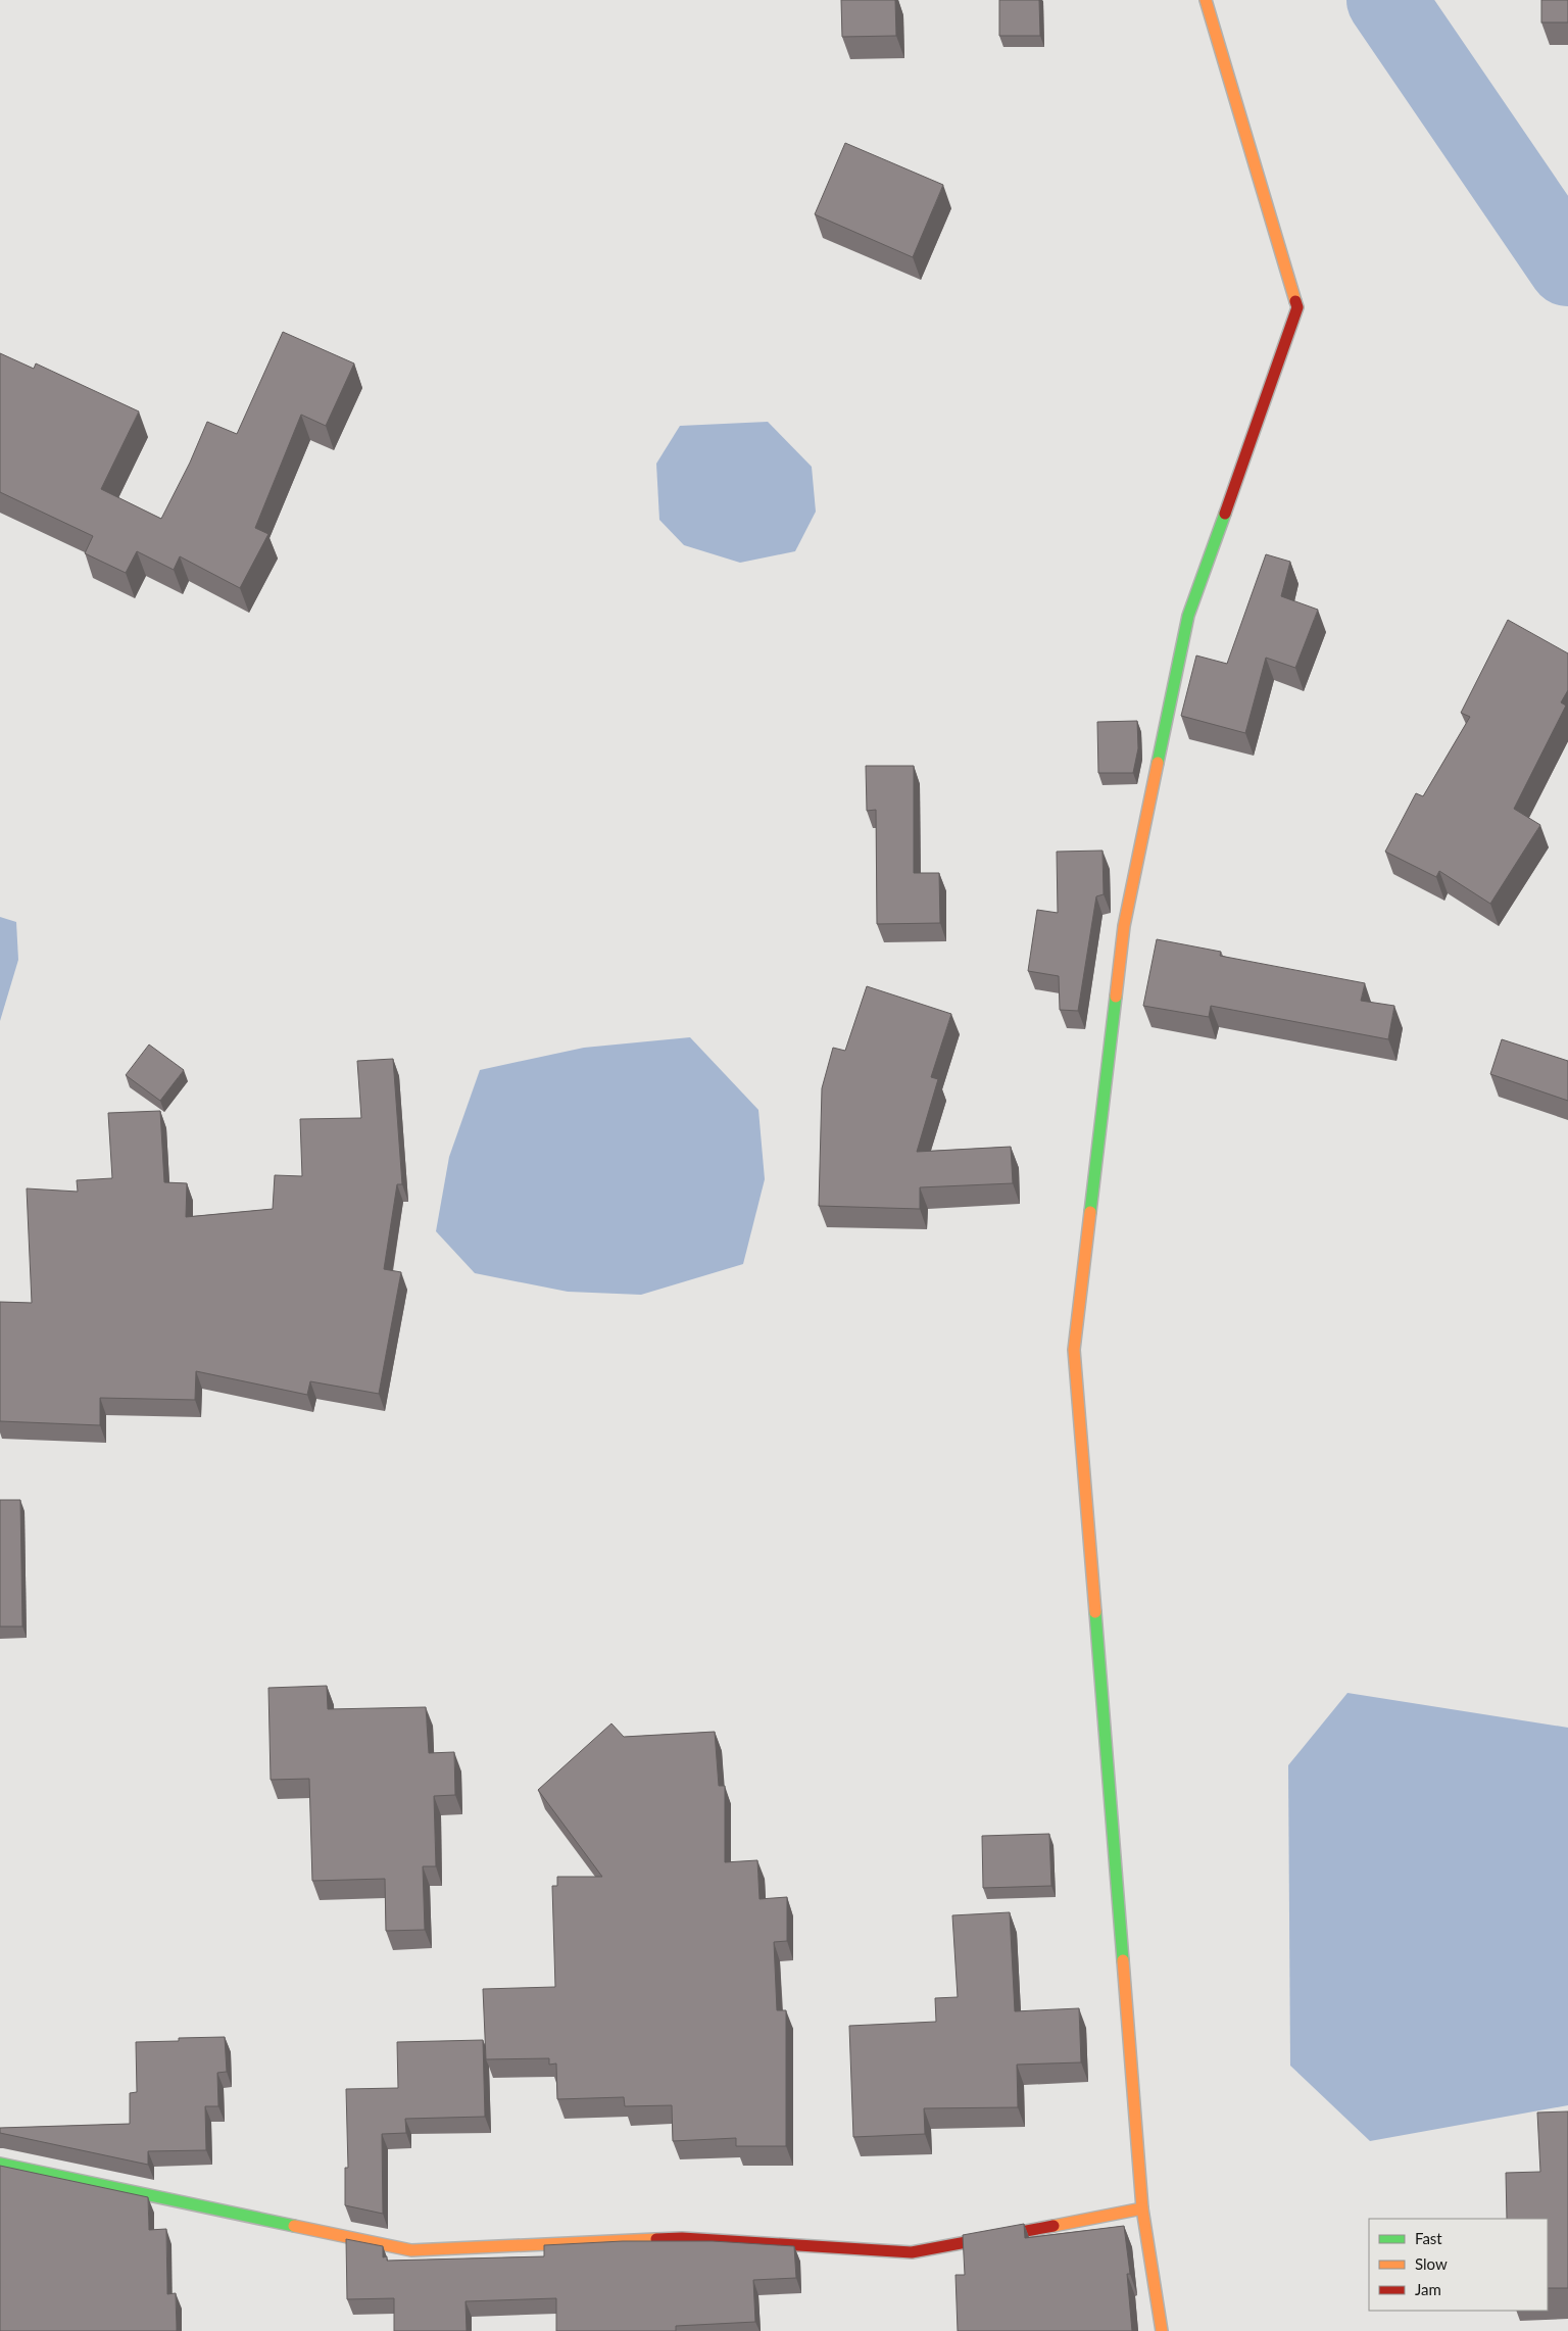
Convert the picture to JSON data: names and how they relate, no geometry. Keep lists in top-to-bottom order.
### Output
{
  "legend": ["Fast", "Slow", "Jam"]
}
